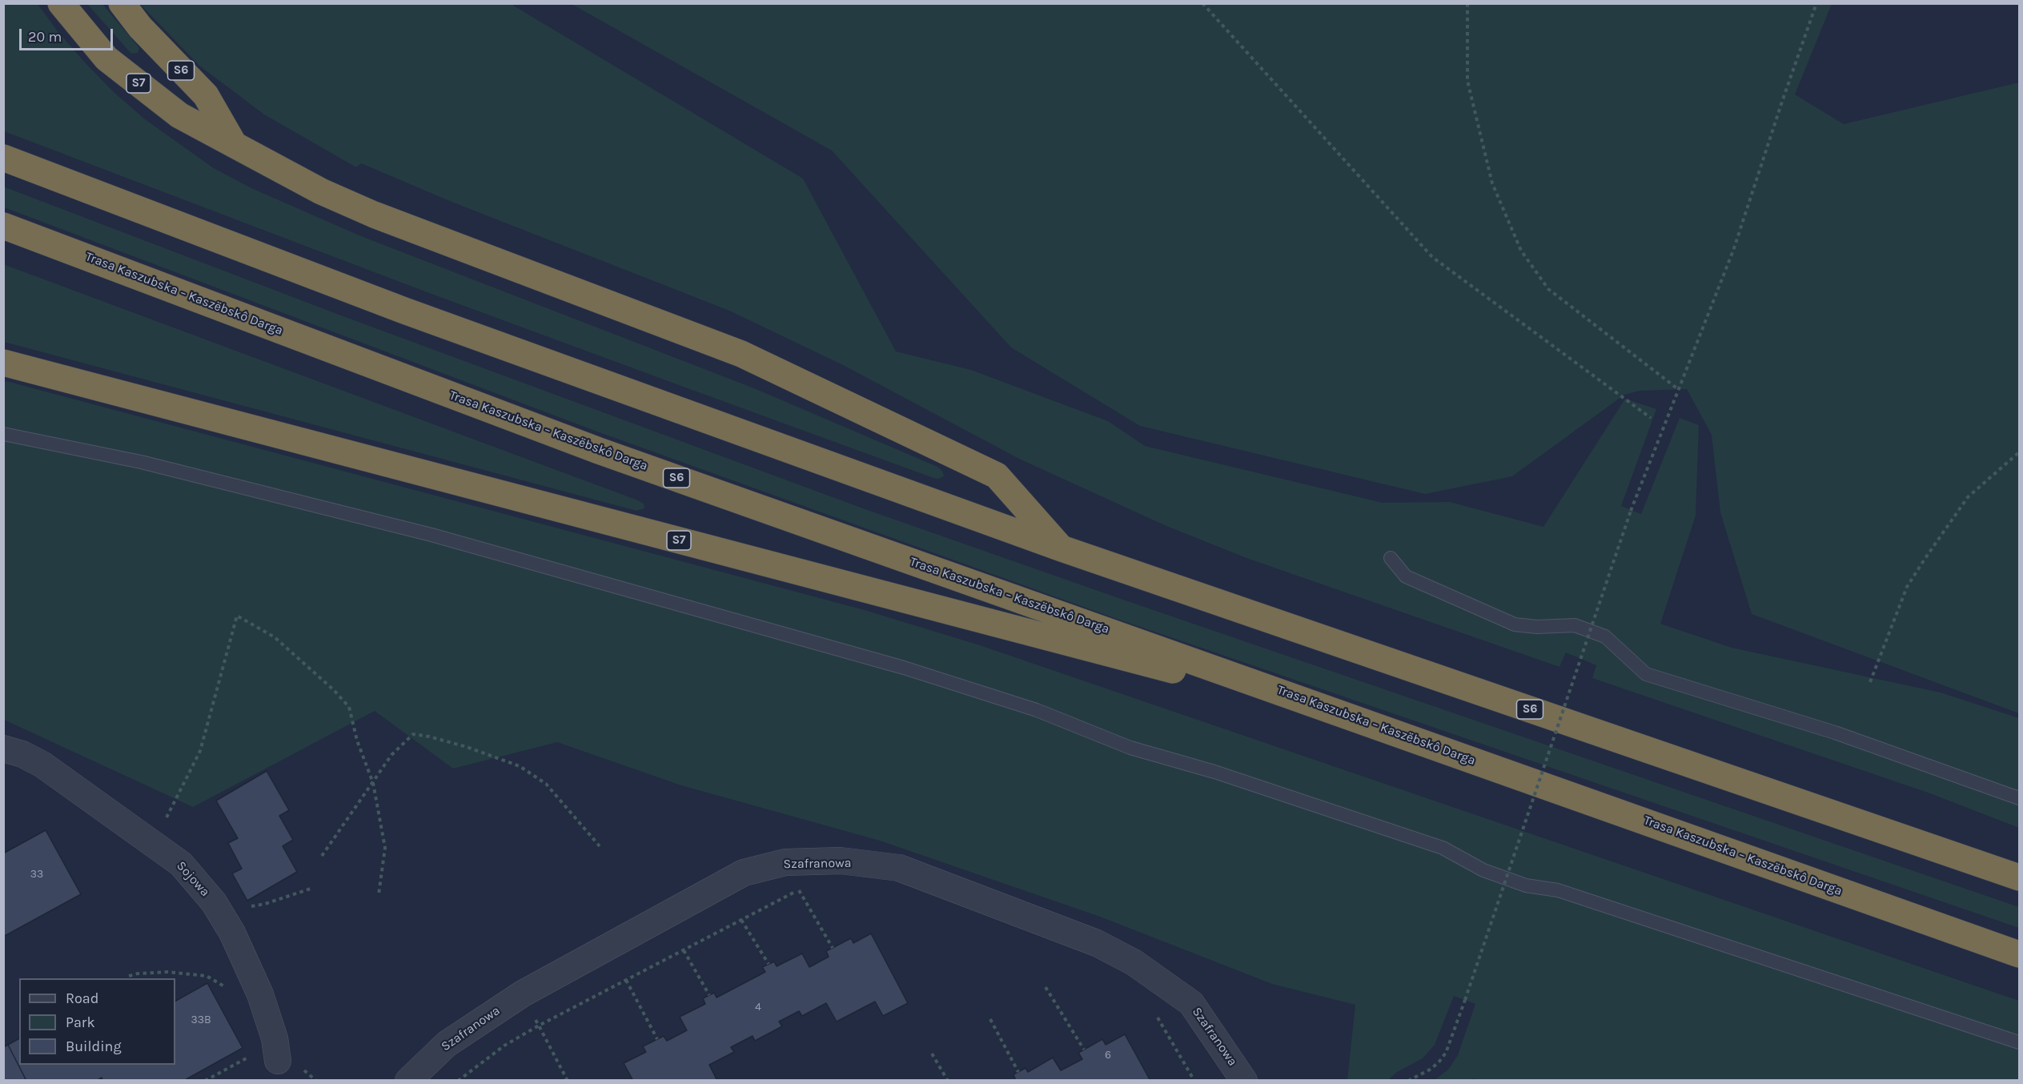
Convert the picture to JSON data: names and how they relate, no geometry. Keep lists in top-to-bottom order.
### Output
{
  "streets": {
    "highway": ["S6", "S7", "Trasa Kaszubska – Kaszëbskô Darga"],
    "street": ["Szafranowa", "Sojowa"]
  },
  "crossings": [
    ["S6", "S7"],
    ["S7", "Trasa Kaszubska – Kaszëbskô Darga"]
  ],
  "house_numbers": [
    "33",
    "4",
    "33B",
    "6"
  ],
  "legend": ["Road", "Park", "Building"],
  "scale_bar": "20 m"
}
